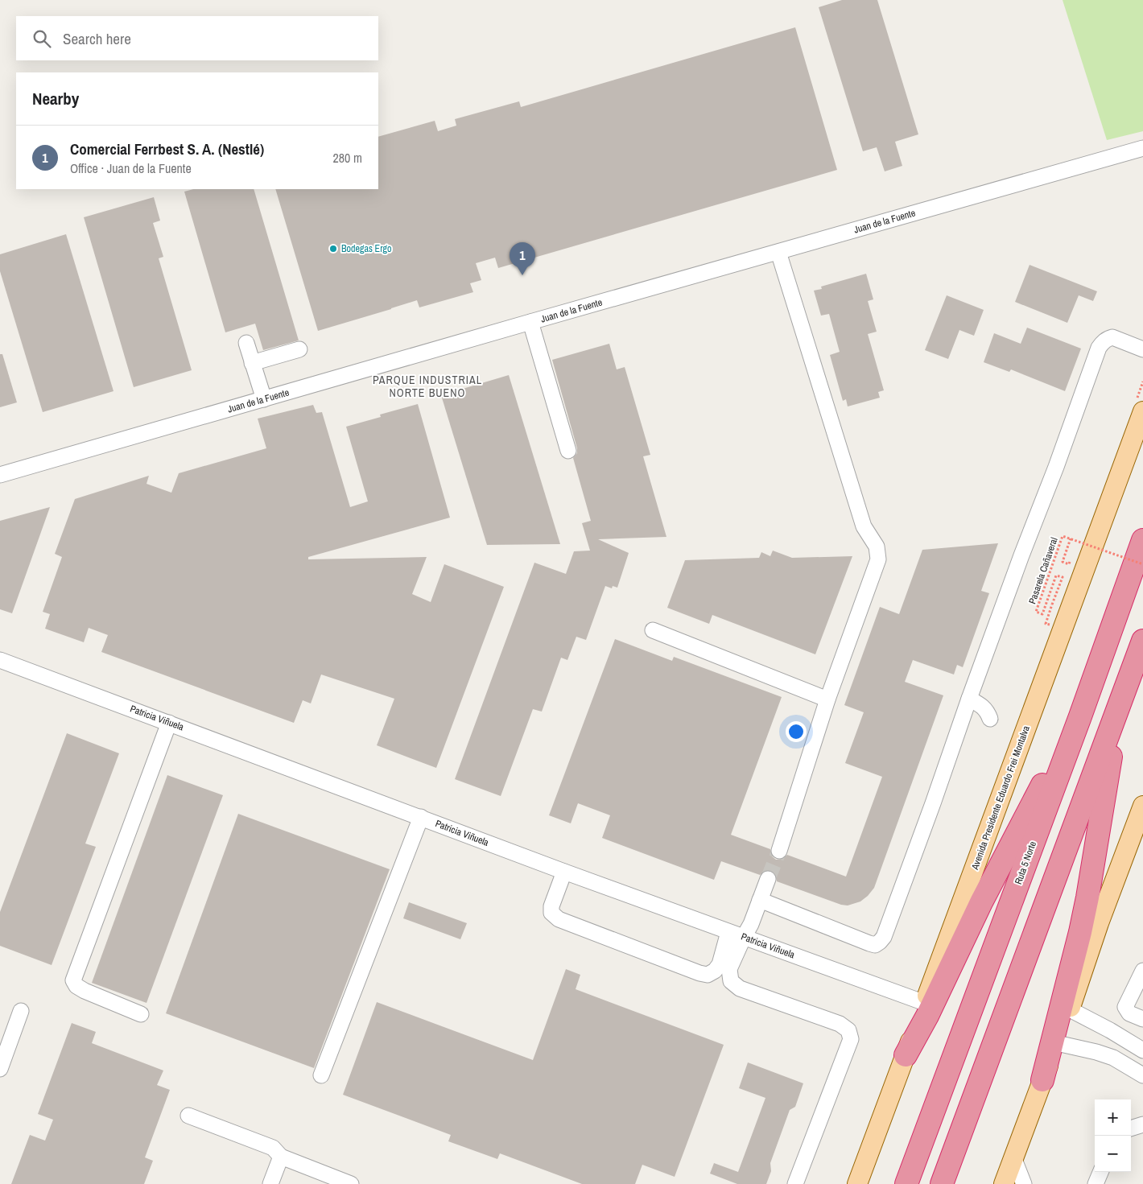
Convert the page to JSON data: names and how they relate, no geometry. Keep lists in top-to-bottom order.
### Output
{
  "streets": {
    "highway": ["Ruta 5 Norte"],
    "main road": ["Avenida Presidente Eduardo Frei Montalva"],
    "street": ["Juan de la Fuente", "Patricia Viñuela"],
    "path": ["Pasarela Cañaveral"]
  },
  "crossings": [
    ["Patricia Viñuela", "Avenida Presidente Eduardo Frei Montalva"]
  ],
  "districts": ["PARQUE INDUSTRIAL NORTE BUENO"],
  "places": ["Bodegas Ergo"],
  "page": {
    "search": "Search here",
    "heading": "Nearby",
    "list": [
      {
        "mark": "1",
        "name": "Comercial Ferrbest S. A. (Nestlé)",
        "note": "Office · Juan de la Fuente",
        "value": "280 m"
      }
    ],
    "pins": "1",
    "map_buttons": ["+", "−"]
  }
}
